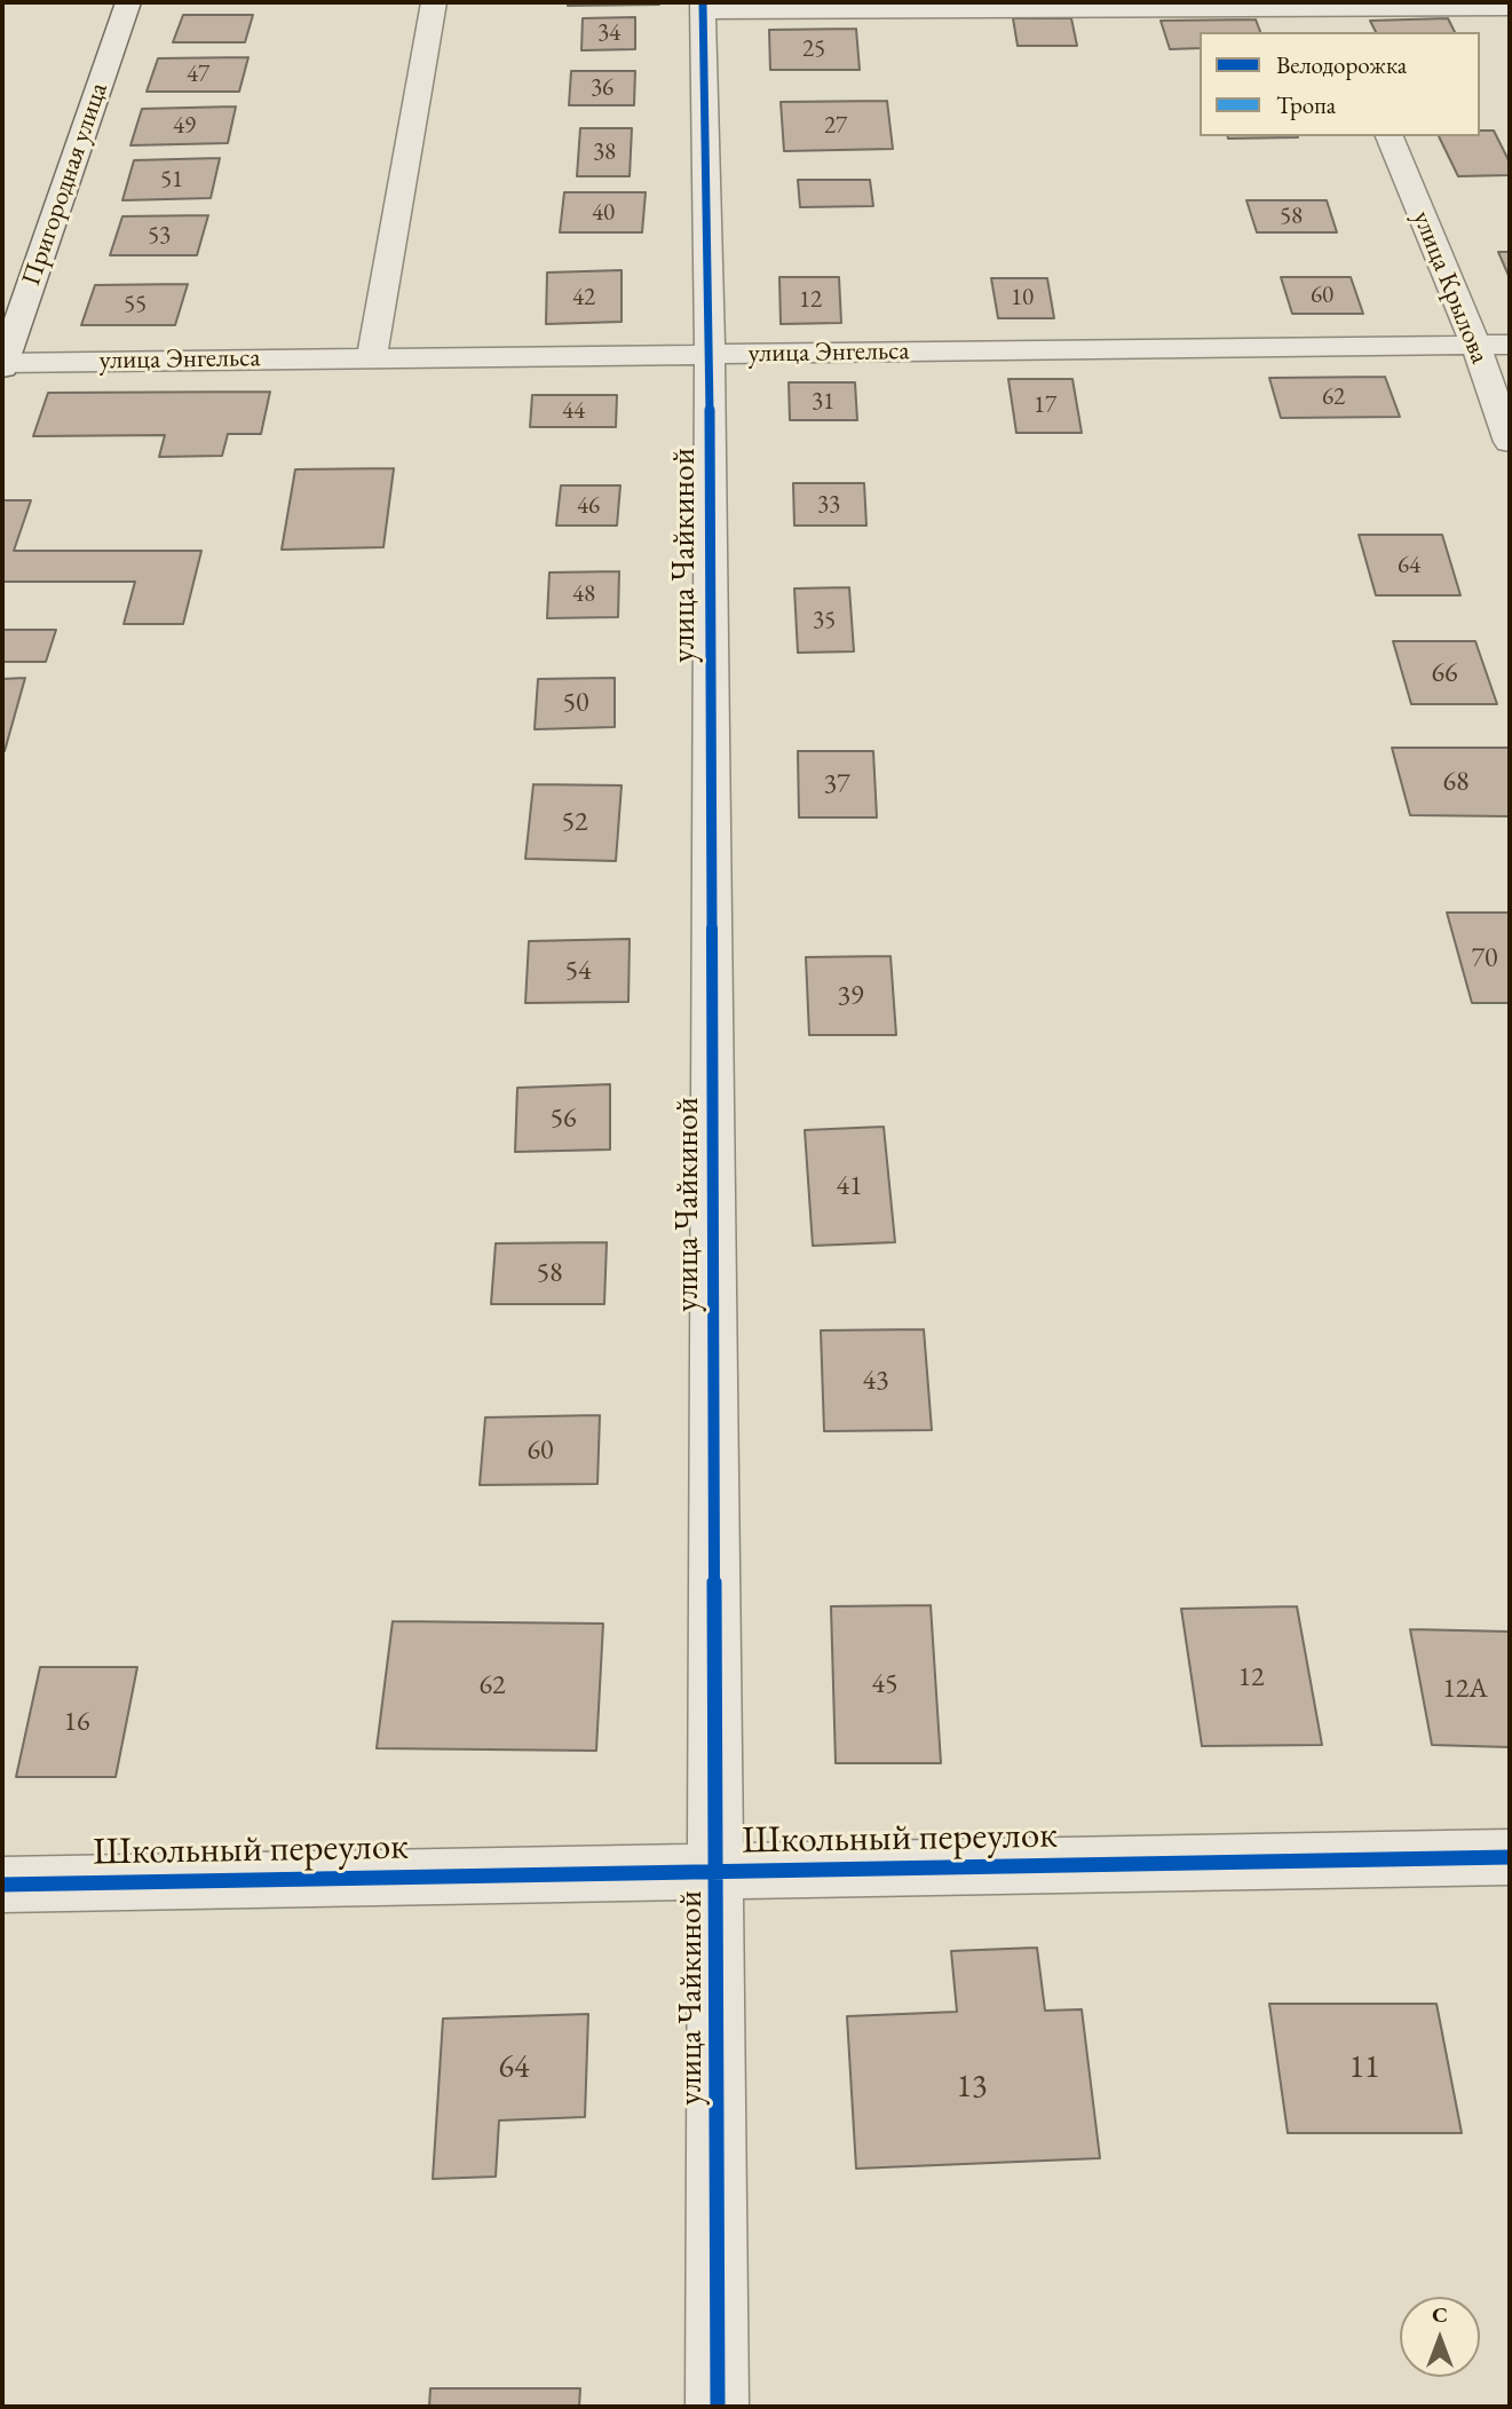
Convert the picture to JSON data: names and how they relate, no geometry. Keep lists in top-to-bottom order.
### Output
{
  "streets": {
    "street": [
      "Пригородная улица",
      "улица Крылова",
      "улица Энгельса",
      "улица Чайкиной",
      "Школьный переулок"
    ]
  },
  "crossings": [
    ["Пригородная улица", "улица Энгельса"],
    ["улица Крылова", "улица Энгельса"],
    ["улица Энгельса", "улица Чайкиной"],
    ["улица Чайкиной", "Школьный переулок"]
  ],
  "house_numbers": [
    "34",
    "25",
    "47",
    "36",
    "49",
    "27",
    "38",
    "51",
    "40",
    "58",
    "53",
    "60",
    "42",
    "10",
    "12",
    "55",
    "62",
    "31",
    "17",
    "44",
    "33",
    "46",
    "64",
    "48",
    "35",
    "66",
    "50",
    "68",
    "37",
    "52",
    "70",
    "54",
    "39",
    "56",
    "41",
    "58",
    "43",
    "60",
    "12",
    "45",
    "62",
    "12А",
    "16",
    "64",
    "11",
    "13"
  ],
  "legend": ["Велодорожка", "Тропа"],
  "north": "top"
}
